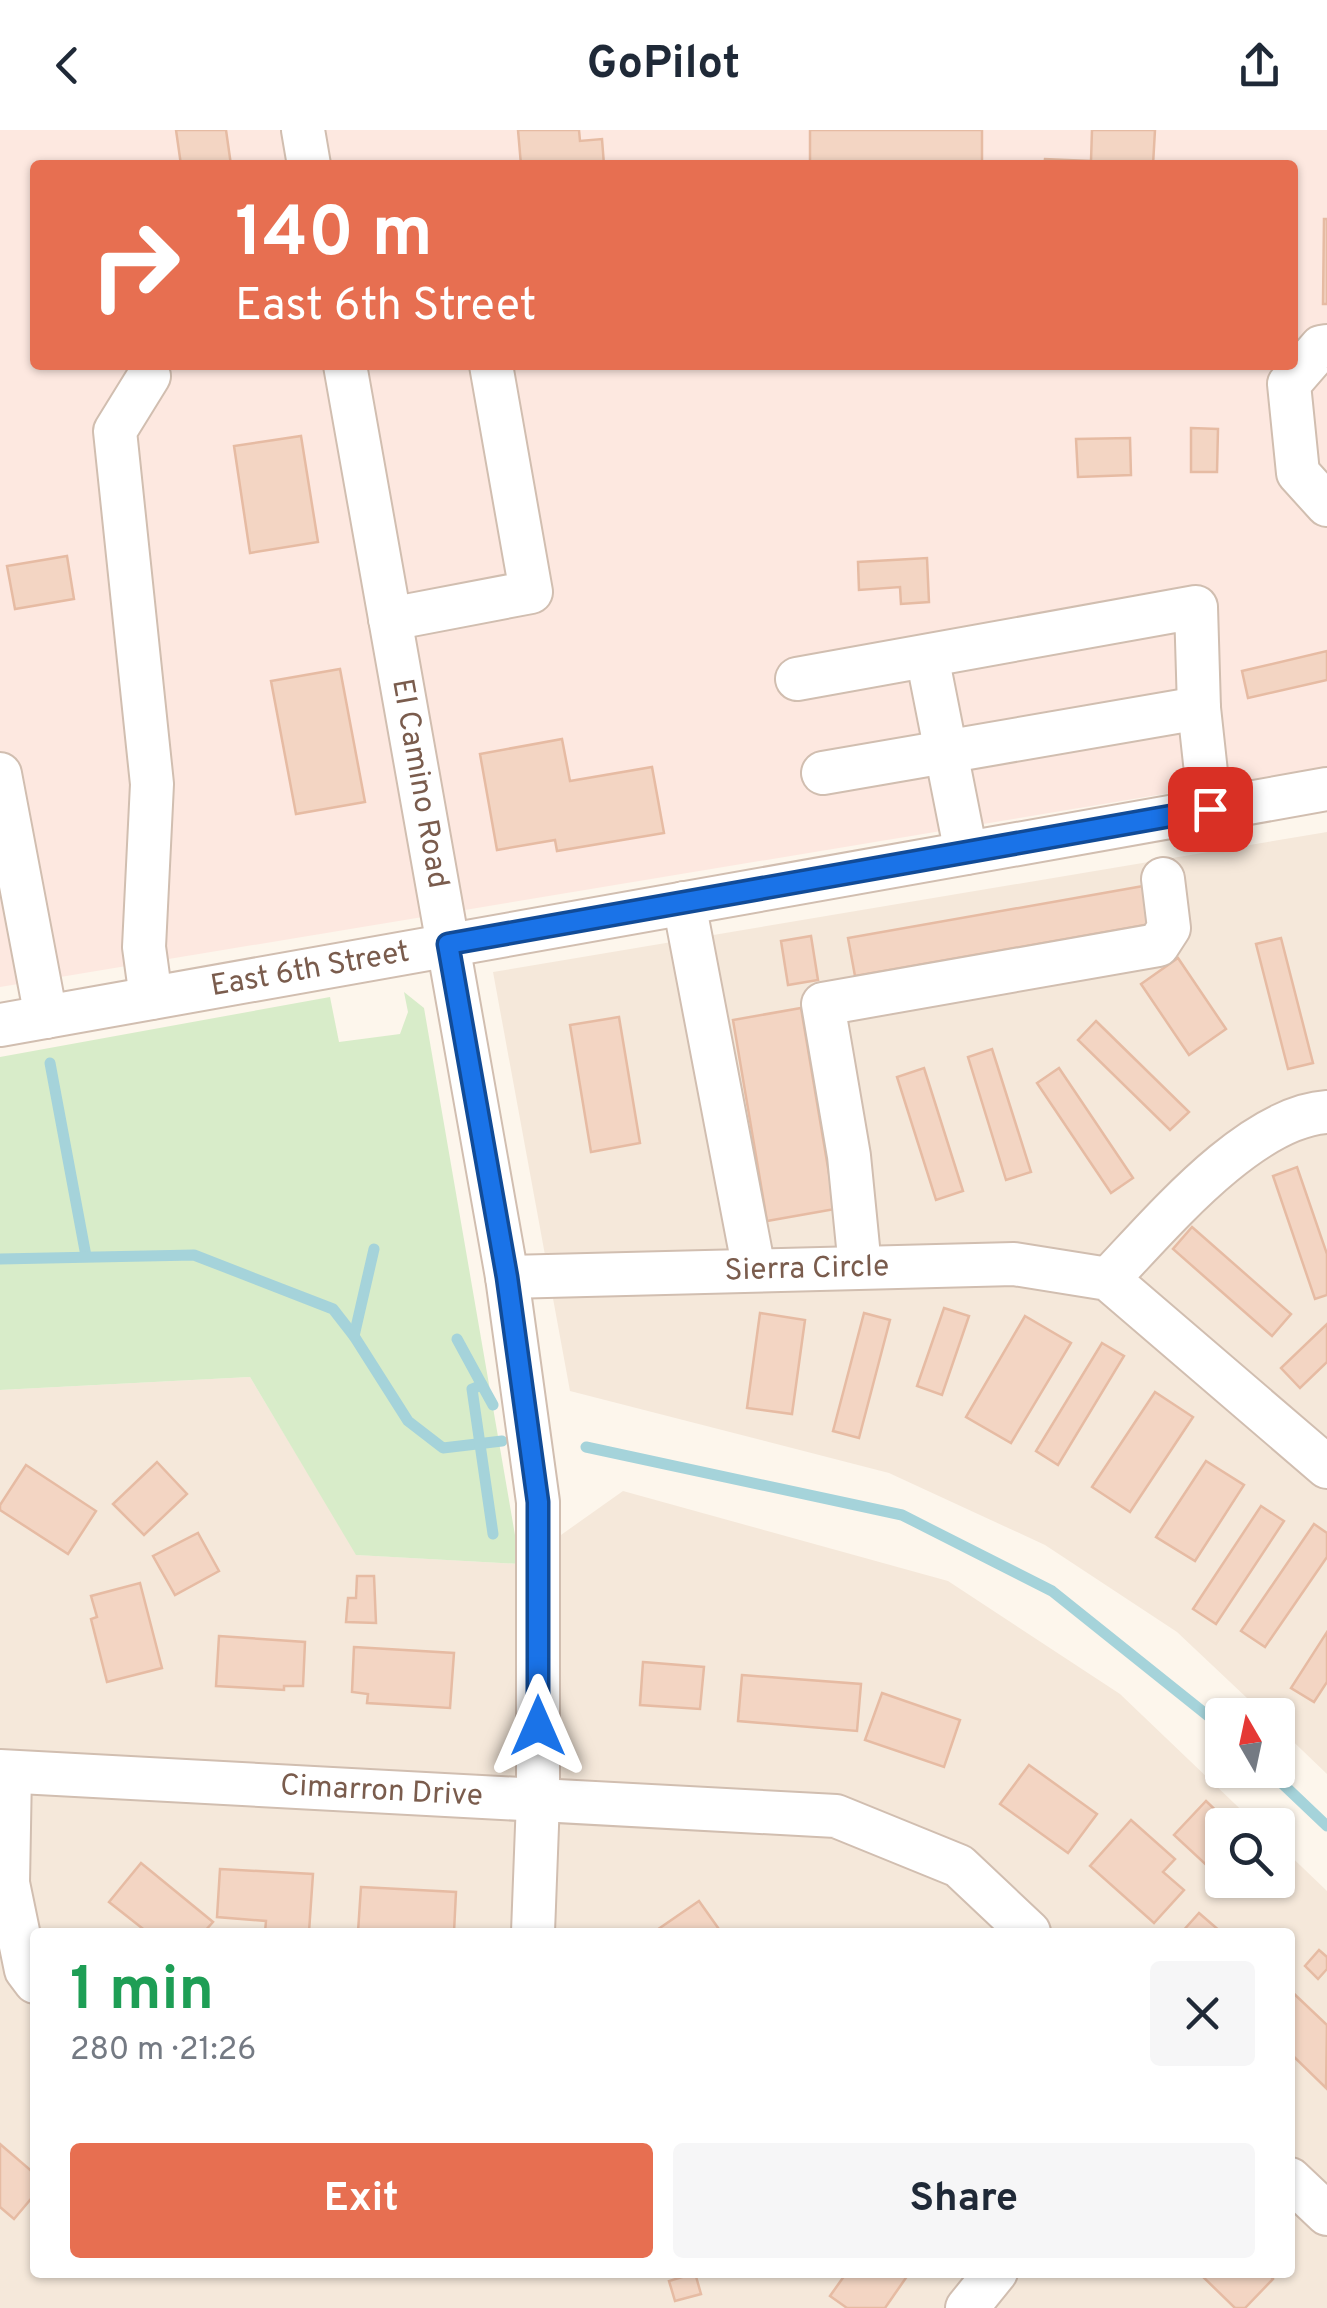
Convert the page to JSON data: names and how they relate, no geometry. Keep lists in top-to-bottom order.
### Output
{
  "streets": {
    "street": [
      "El Camino Road",
      "East 6th Street",
      "Sierra Circle",
      "Cimarron Drive"
    ]
  },
  "crossings": [
    ["El Camino Road", "East 6th Street"],
    ["El Camino Road", "Sierra Circle"],
    ["El Camino Road", "Cimarron Drive"]
  ],
  "north": "top",
  "page": {
    "header": "GoPilot",
    "turn": ["140 m", "East 6th Street"],
    "heading": ["1 min", "280 m · 21:26"],
    "buttons": ["Exit", "Share"]
  }
}
